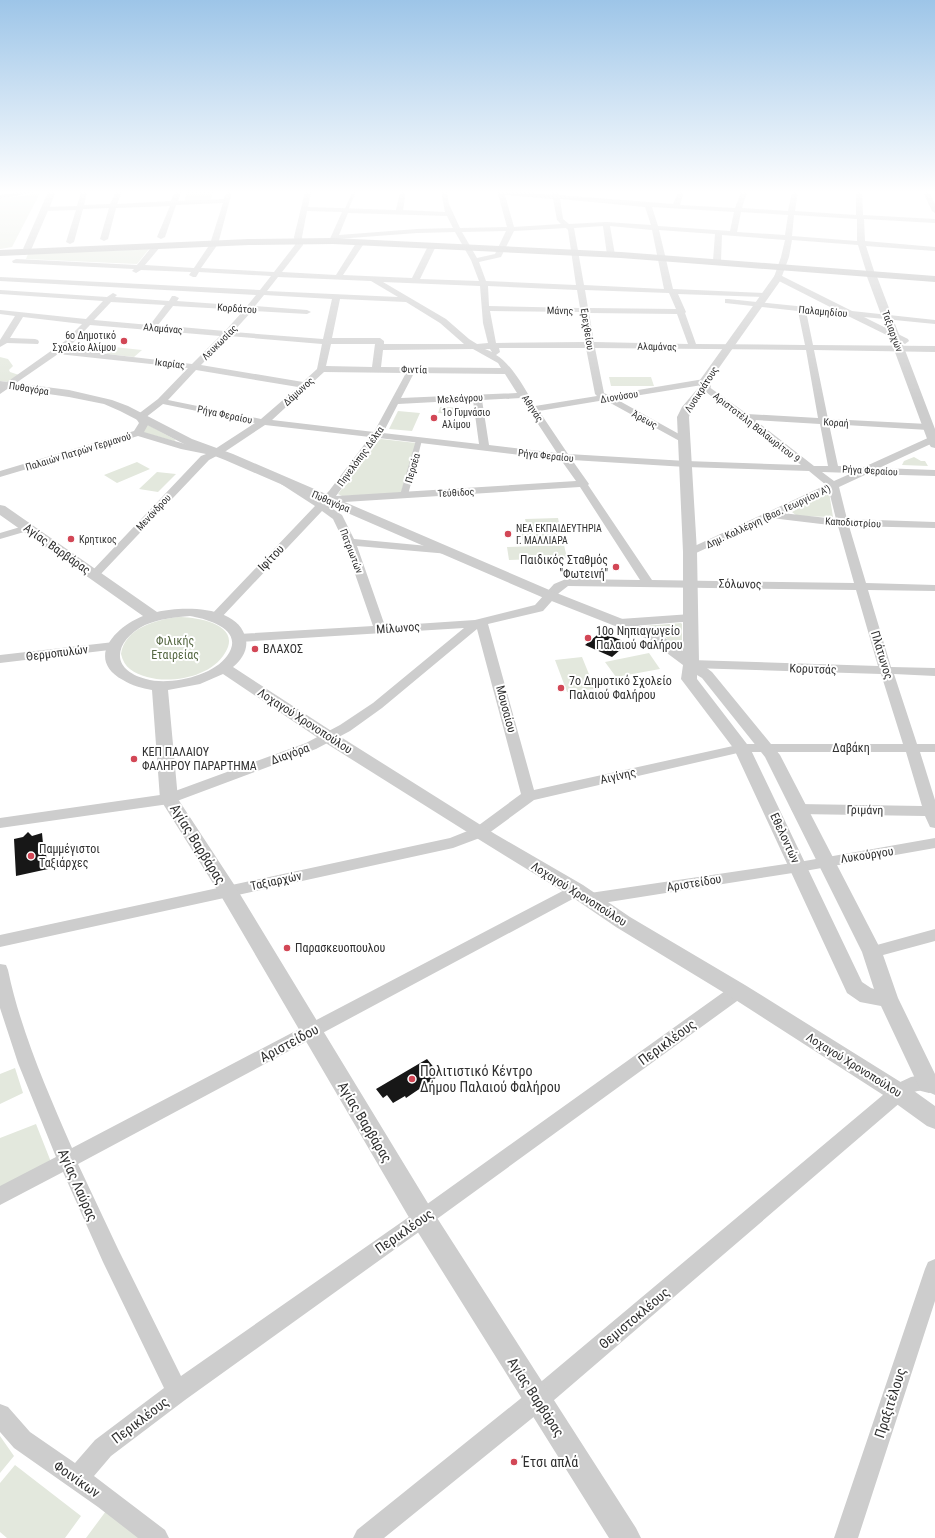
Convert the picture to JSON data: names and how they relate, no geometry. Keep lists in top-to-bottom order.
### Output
{
  "streets": {
    "street": [
      "Κορδάτου",
      "Μάνης",
      "Παλαμηδίου",
      "Αλαμάνας",
      "Ερεχθείου",
      "Ταξιαρχών",
      "Λευκωσίας",
      "Ικαρίας",
      "Φιντία",
      "Πυθαγόρα",
      "Λυσικράτους",
      "Δάμωνος",
      "Διονύσου",
      "Μελεάγρου",
      "Αθηνάς",
      "Ρήγα Φεραίου",
      "Άρεως",
      "Κοραή",
      "Αριστοτέλη Βαλαωρίτου 9",
      "Παλαιών Πατρών Γερμανού",
      "Πηνελόπης Δέλτα",
      "Περσέα",
      "Τεύθιδος",
      "Μενάνδρου",
      "Δημ. Καλλέργη (Βασ. Γεωργίου Α')",
      "Καποδιστρίου",
      "Αγίας Βαρβάρας",
      "Πατριωτών",
      "Ιφίτου",
      "Σόλωνος",
      "Μίλωνος",
      "Θερμοπυλών",
      "Πλάτωνος",
      "Κορυτσάς",
      "Μουσαίου",
      "Λοχαγού Χρονοπούλου",
      "Δαβάκη",
      "Διαγόρα",
      "Αιγίνης",
      "Γριμάνη",
      "Εθελοντών",
      "Λυκούργου",
      "Αριστείδου",
      "Περικλέους",
      "Αγίας Λαύρας",
      "Θεμιστοκλέους",
      "Πραξιτέλους",
      "Φοινίκων"
    ]
  },
  "crossings": [
    ["Κορδάτου", "Λευκωσίας"],
    ["Μάνης", "Ερεχθείου"],
    ["Παλαμηδίου", "Ταξιαρχών"],
    ["Παλαμηδίου", "Λυσικράτους"],
    ["Αλαμάνας", "Ερεχθείου"],
    ["Αλαμάνας", "Ταξιαρχών"],
    ["Αλαμάνας", "Λευκωσίας"],
    ["Αλαμάνας", "Λυσικράτους"],
    ["Αλαμάνας", "Δάμωνος"],
    ["Αλαμάνας", "Αθηνάς"],
    ["Ερεχθείου", "Διονύσου"],
    ["Ερεχθείου", "Άρεως"],
    ["Ταξιαρχών", "Κοραή"],
    ["Ταξιαρχών", "Δημ. Καλλέργη (Βασ. Γεωργίου Α')"],
    ["Ταξιαρχών", "Αγίας Βαρβάρας"],
    ["Ταξιαρχών", "Λοχαγού Χρονοπούλου"],
    ["Ταξιαρχών", "Αιγίνης"],
    ["Λευκωσίας", "Ικαρίας"],
    ["Λευκωσίας", "Πυθαγόρα"],
    ["Λευκωσίας", "Ρήγα Φεραίου"],
    ["Λευκωσίας", "Παλαιών Πατρών Γερμανού"],
    ["Ικαρίας", "Δάμωνος"],
    ["Φιντία", "Δάμωνος"],
    ["Φιντία", "Αθηνάς"],
    ["Φιντία", "Πηνελόπης Δέλτα"],
    ["Πυθαγόρα", "Δάμωνος"],
    ["Πυθαγόρα", "Παλαιών Πατρών Γερμανού"],
    ["Πυθαγόρα", "Πηνελόπης Δέλτα"],
    ["Πυθαγόρα", "Τεύθιδος"],
    ["Πυθαγόρα", "Μενάνδρου"],
    ["Πυθαγόρα", "Πατριωτών"],
    ["Πυθαγόρα", "Ιφίτου"],
    ["Πυθαγόρα", "Σόλωνος"],
    ["Πυθαγόρα", "Μίλωνος"],
    ["Πυθαγόρα", "Εθελοντών"],
    ["Λυσικράτους", "Διονύσου"],
    ["Λυσικράτους", "Ρήγα Φεραίου"],
    ["Λυσικράτους", "Άρεως"],
    ["Λυσικράτους", "Αριστοτέλη Βαλαωρίτου 9"],
    ["Λυσικράτους", "Δημ. Καλλέργη (Βασ. Γεωργίου Α')"],
    ["Λυσικράτους", "Σόλωνος"],
    ["Λυσικράτους", "Εθελοντών"],
    ["Δάμωνος", "Ρήγα Φεραίου"],
    ["Δάμωνος", "Μενάνδρου"],
    ["Διονύσου", "Αθηνάς"],
    ["Διονύσου", "Άρεως"],
    ["Διονύσου", "Αριστοτέλη Βαλαωρίτου 9"],
    ["Μελεάγρου", "Αθηνάς"],
    ["Μελεάγρου", "Πηνελόπης Δέλτα"],
    ["Αθηνάς", "Ρήγα Φεραίου"],
    ["Αθηνάς", "Τεύθιδος"],
    ["Αθηνάς", "Σόλωνος"],
    ["Ρήγα Φεραίου", "Αριστοτέλη Βαλαωρίτου 9"],
    ["Ρήγα Φεραίου", "Πηνελόπης Δέλτα"],
    ["Ρήγα Φεραίου", "Περσέα"],
    ["Ρήγα Φεραίου", "Δημ. Καλλέργη (Βασ. Γεωργίου Α')"],
    ["Κοραή", "Αριστοτέλη Βαλαωρίτου 9"],
    ["Κοραή", "Δημ. Καλλέργη (Βασ. Γεωργίου Α')"],
    ["Αριστοτέλη Βαλαωρίτου 9", "Δημ. Καλλέργη (Βασ. Γεωργίου Α')"],
    ["Αριστοτέλη Βαλαωρίτου 9", "Πλάτωνος"],
    ["Πηνελόπης Δέλτα", "Τεύθιδος"],
    ["Πηνελόπης Δέλτα", "Πατριωτών"],
    ["Πηνελόπης Δέλτα", "Ιφίτου"],
    ["Περσέα", "Τεύθιδος"],
    ["Τεύθιδος", "Πατριωτών"],
    ["Τεύθιδος", "Ιφίτου"],
    ["Μενάνδρου", "Αγίας Βαρβάρας"],
    ["Δημ. Καλλέργη (Βασ. Γεωργίου Α')", "Καποδιστρίου"],
    ["Δημ. Καλλέργη (Βασ. Γεωργίου Α')", "Πλάτωνος"],
    ["Καποδιστρίου", "Πλάτωνος"],
    ["Αγίας Βαρβάρας", "Ιφίτου"],
    ["Αγίας Βαρβάρας", "Μίλωνος"],
    ["Αγίας Βαρβάρας", "Θερμοπυλών"],
    ["Αγίας Βαρβάρας", "Λοχαγού Χρονοπούλου"],
    ["Αγίας Βαρβάρας", "Διαγόρα"],
    ["Αγίας Βαρβάρας", "Αριστείδου"],
    ["Αγίας Βαρβάρας", "Περικλέους"],
    ["Αγίας Βαρβάρας", "Θεμιστοκλέους"],
    ["Πατριωτών", "Ιφίτου"],
    ["Πατριωτών", "Μίλωνος"],
    ["Ιφίτου", "Μίλωνος"],
    ["Ιφίτου", "Θερμοπυλών"],
    ["Ιφίτου", "Λοχαγού Χρονοπούλου"],
    ["Σόλωνος", "Μίλωνος"],
    ["Σόλωνος", "Πλάτωνος"],
    ["Σόλωνος", "Εθελοντών"],
    ["Μίλωνος", "Θερμοπυλών"],
    ["Μίλωνος", "Μουσαίου"],
    ["Μίλωνος", "Λοχαγού Χρονοπούλου"],
    ["Μίλωνος", "Διαγόρα"],
    ["Μίλωνος", "Εθελοντών"],
    ["Θερμοπυλών", "Λοχαγού Χρονοπούλου"],
    ["Πλάτωνος", "Κορυτσάς"],
    ["Πλάτωνος", "Δαβάκη"],
    ["Πλάτωνος", "Γριμάνη"],
    ["Κορυτσάς", "Εθελοντών"],
    ["Μουσαίου", "Διαγόρα"],
    ["Μουσαίου", "Αιγίνης"],
    ["Λοχαγού Χρονοπούλου", "Διαγόρα"],
    ["Λοχαγού Χρονοπούλου", "Αιγίνης"],
    ["Λοχαγού Χρονοπούλου", "Αριστείδου"],
    ["Λοχαγού Χρονοπούλου", "Περικλέους"],
    ["Λοχαγού Χρονοπούλου", "Θεμιστοκλέους"],
    ["Δαβάκη", "Αιγίνης"],
    ["Δαβάκη", "Εθελοντών"],
    ["Αιγίνης", "Εθελοντών"],
    ["Γριμάνη", "Εθελοντών"],
    ["Εθελοντών", "Λυκούργου"],
    ["Εθελοντών", "Αριστείδου"],
    ["Εθελοντών", "Θεμιστοκλέους"],
    ["Λυκούργου", "Αριστείδου"],
    ["Αριστείδου", "Αγίας Λαύρας"],
    ["Περικλέους", "Αγίας Λαύρας"],
    ["Περικλέους", "Φοινίκων"]
  ],
  "parks": ["Φιλικής Εταιρείας"],
  "places": [
    "6ο Δημοτικό Σχολείο Αλίμου",
    "1ο Γυμνάσιο Αλίμου",
    "ΝΕΑ ΕΚΠΑΙΔΕΥΤΗΡΙΑ Γ. ΜΑΛΛΙΑΡΑ",
    "Κρητικος",
    "Παιδικός Σταθμός \"Φωτεινή\"",
    "10ο Νηπιαγωγείο Παλαιού Φαλήρου",
    "ΒΛΑΧΟΣ",
    "7ο Δημοτικό Σχολείο Παλαιού Φαλήρου",
    "ΚΕΠ ΠΑΛΑΙΟΥ ΦΑΛΗΡΟΥ ΠΑΡΑΡΤΗΜΑ",
    "Παμμέγιστοι Ταξιάρχες",
    "Παρασκευοπουλου",
    "Πολιτιστικό Κέντρο Δήμου Παλαιού Φαλήρου",
    "Έτσι απλά"
  ]
}
